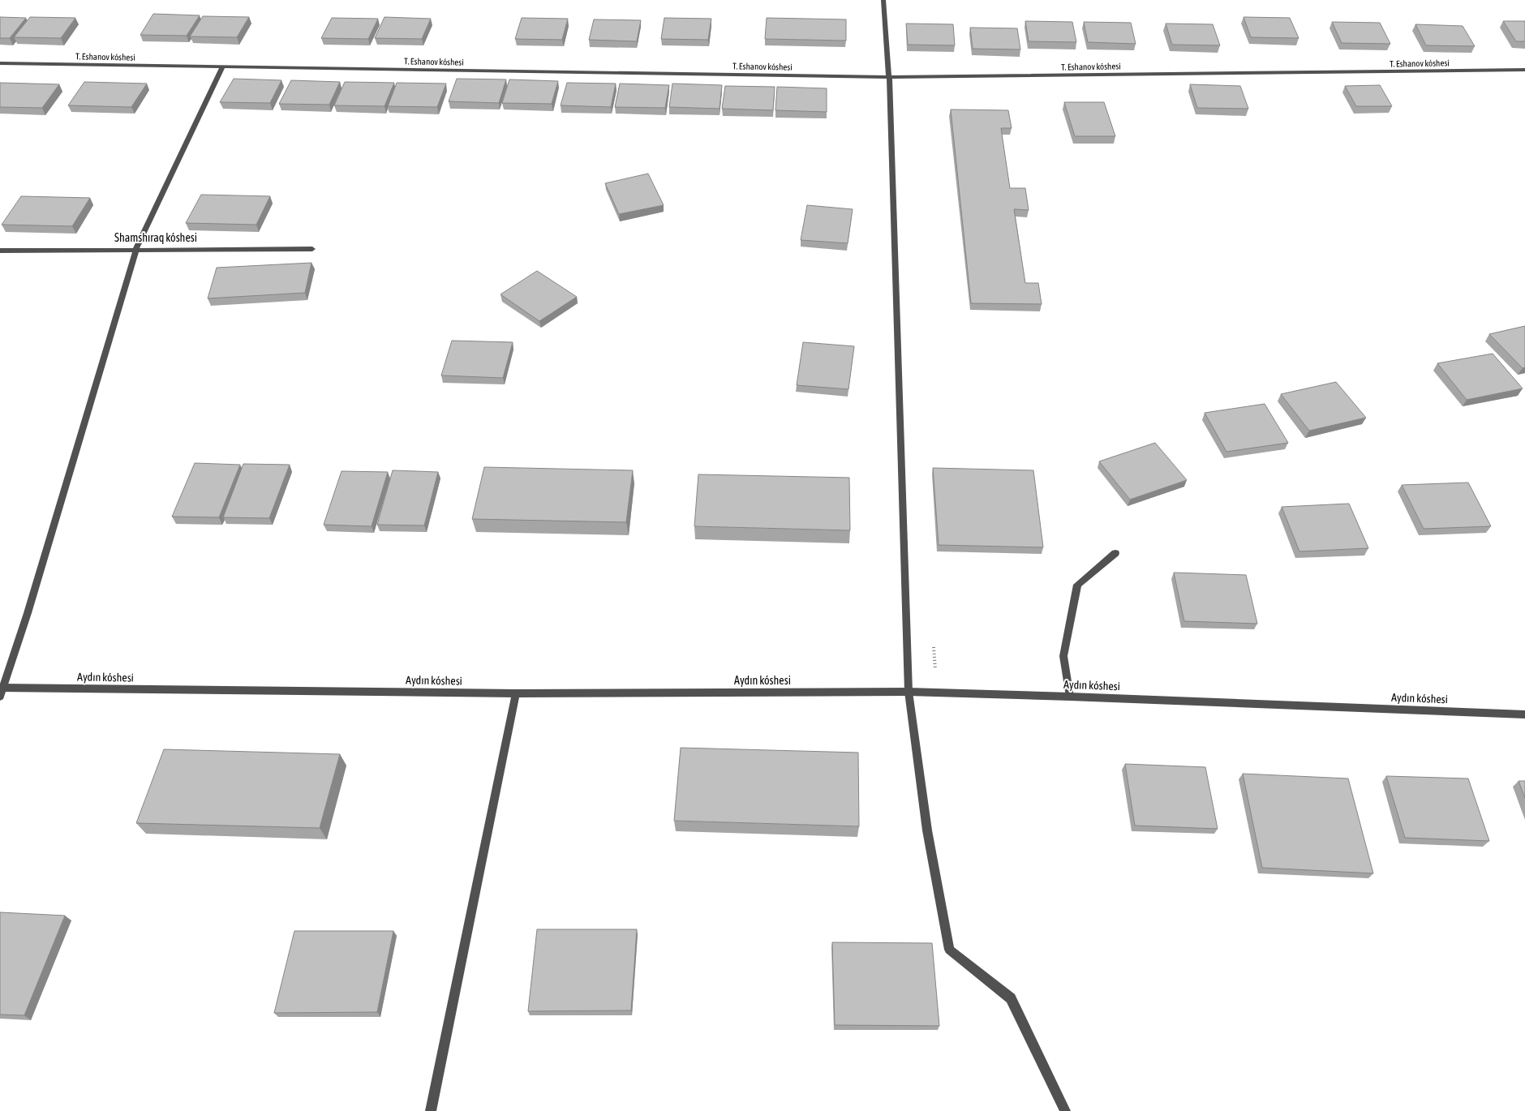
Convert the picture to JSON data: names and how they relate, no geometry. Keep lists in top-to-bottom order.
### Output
{
  "streets": {
    "street": ["T. Eshanov kóshesi", "Shamshıraq kóshesi", "Aydın kóshesi"]
  }
}
